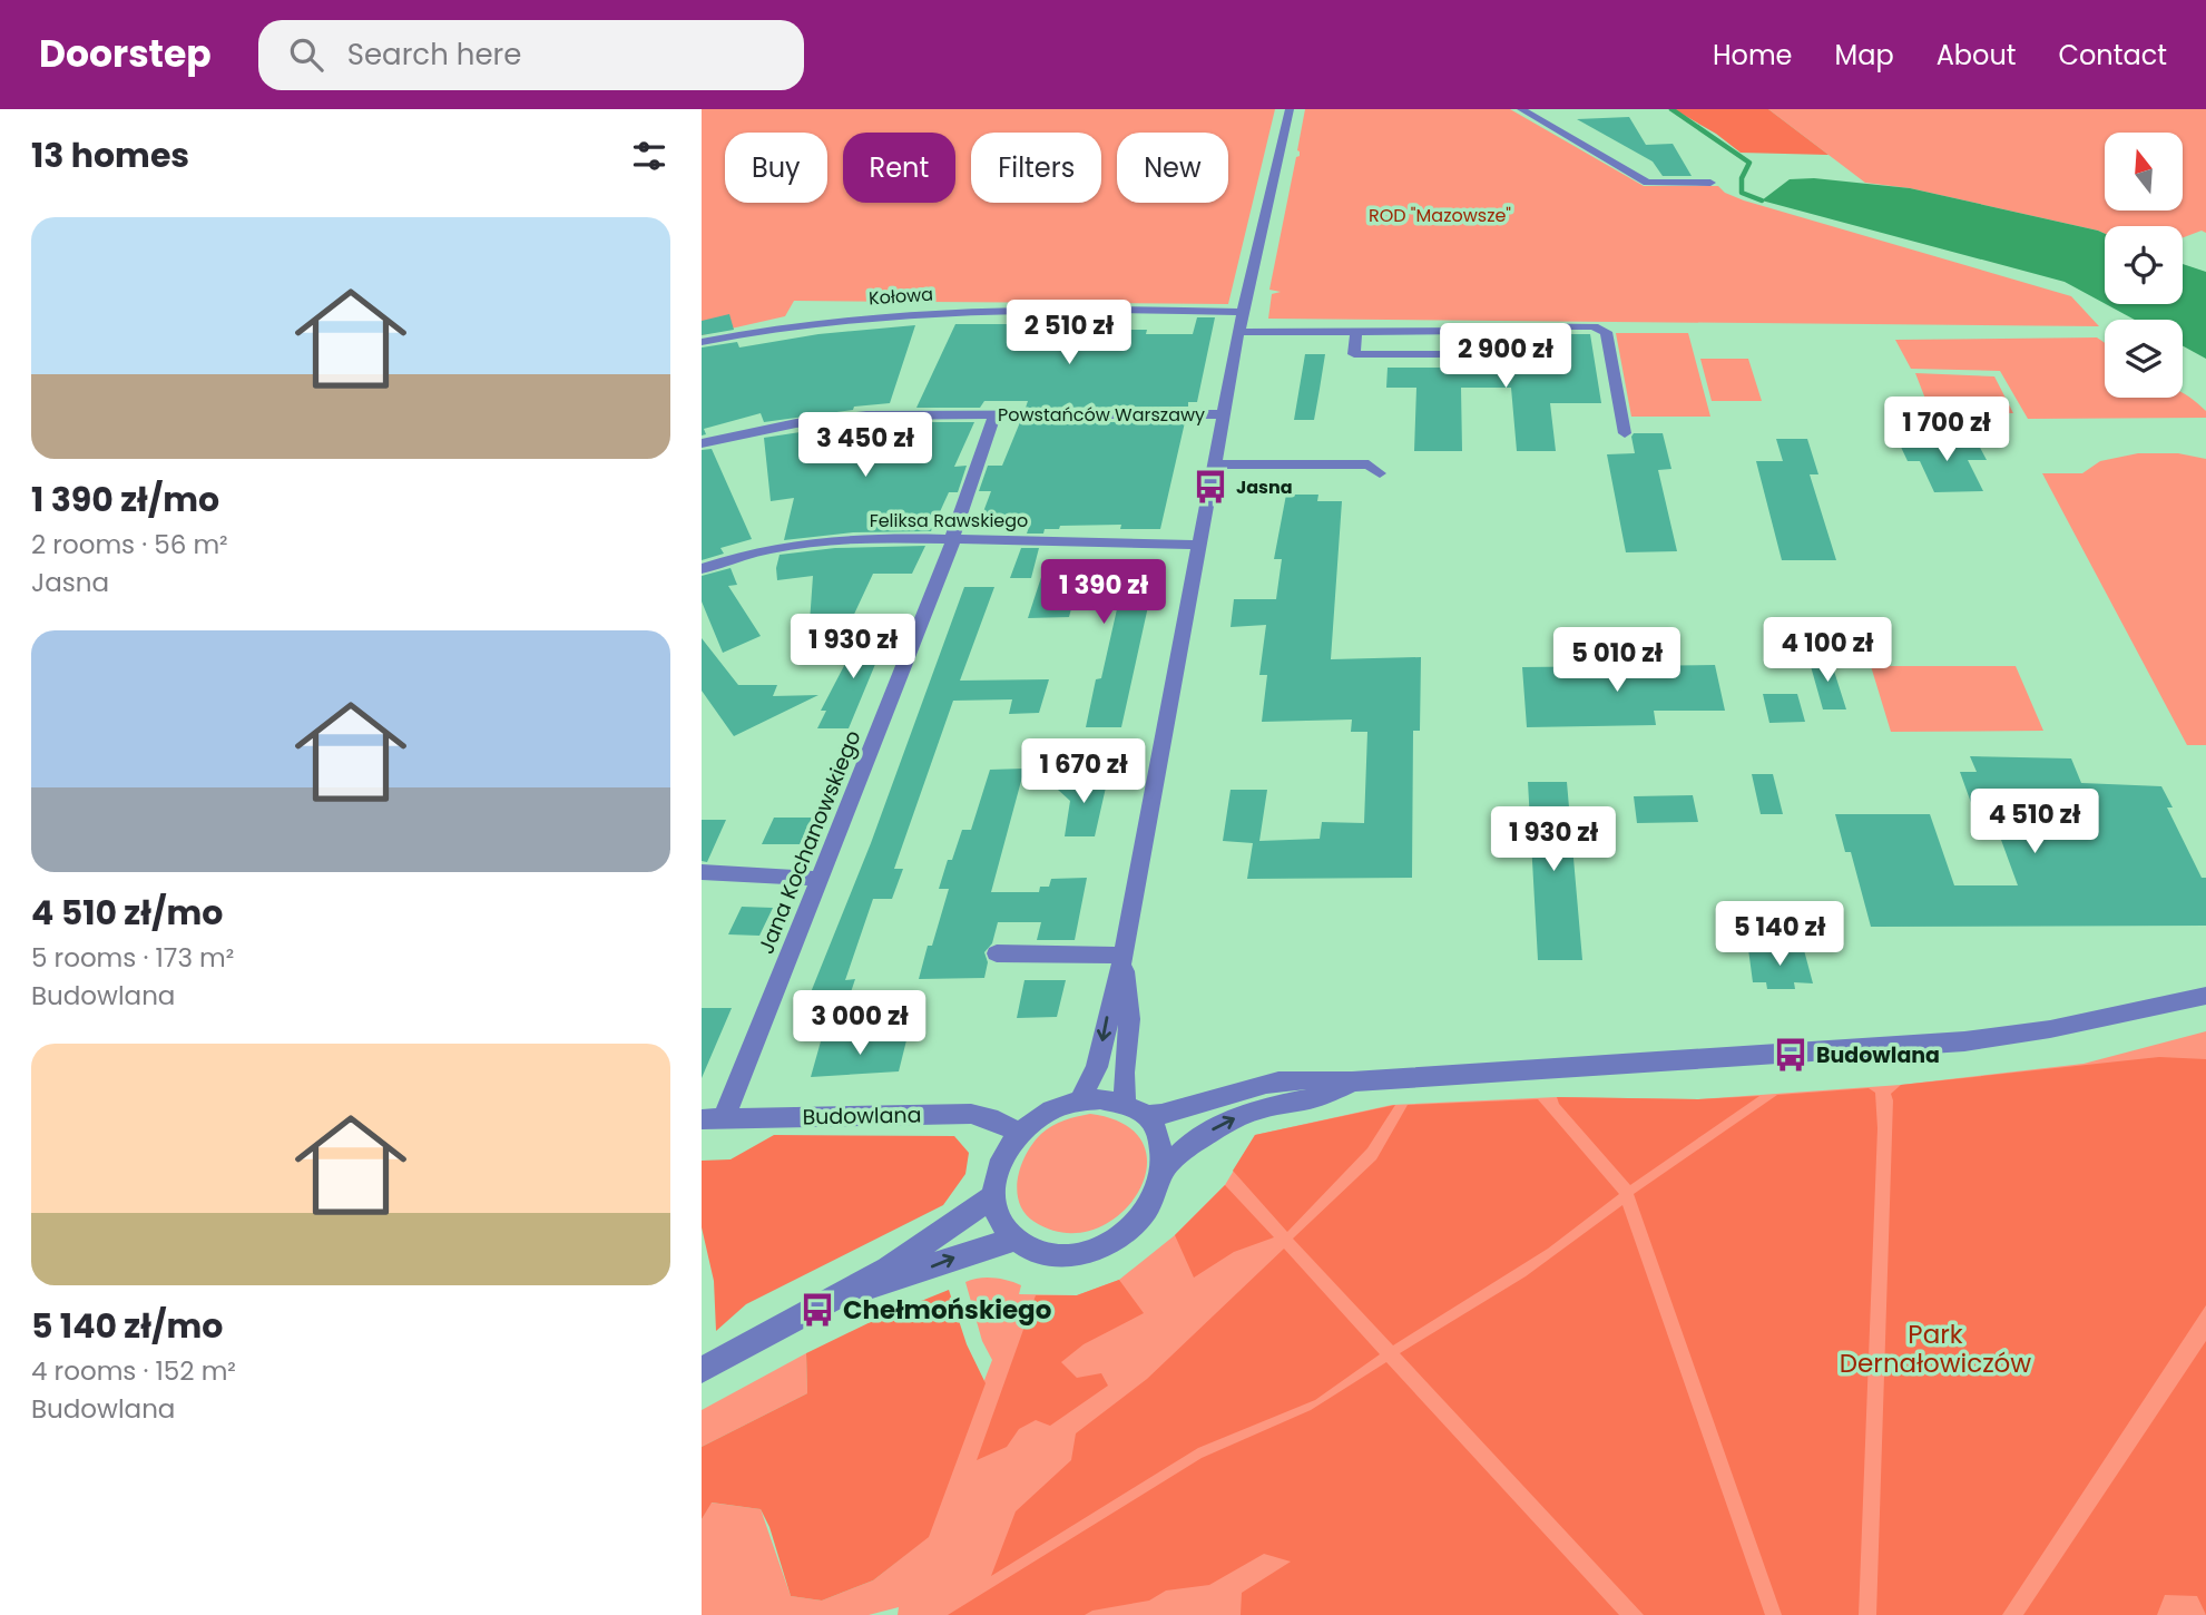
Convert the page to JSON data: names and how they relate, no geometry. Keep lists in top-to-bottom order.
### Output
{
  "streets": {
    "street": [
      "Kołowa",
      "Powstańców Warszawy",
      "Feliksa Rawskiego",
      "Jana Kochanowskiego",
      "Budowlana"
    ]
  },
  "crossings": [
    ["Powstańców Warszawy", "Jana Kochanowskiego"],
    ["Feliksa Rawskiego", "Jana Kochanowskiego"],
    ["Jana Kochanowskiego", "Budowlana"]
  ],
  "parks": ["ROD \"Mazowsze\"", "Park Dernałowiczów"],
  "places": {
    "bus stop": ["Jasna", "Budowlana", "Chełmońskiego"]
  },
  "north": "top",
  "page": {
    "header": "Doorstep",
    "search": "Search here",
    "nav": [
      "Home",
      "Map",
      "About",
      "Contact"
    ],
    "heading": "13 homes",
    "chip": [
      "Buy",
      "Rent",
      "Filters",
      "New"
    ],
    "list": [
      {
        "name": "1 390 zł/mo",
        "note": "2 rooms · 56 m² · Jasna"
      },
      {
        "name": "4 510 zł/mo",
        "note": "5 rooms · 173 m² · Budowlana"
      },
      {
        "name": "5 140 zł/mo",
        "note": "4 rooms · 152 m² · Budowlana"
      }
    ],
    "price": [
      "2 510 zł",
      "2 900 zł",
      "1 700 zł",
      "3 450 zł",
      "1 390 zł",
      "1 930 zł",
      "4 100 zł",
      "5 010 zł",
      "1 670 zł",
      "4 510 zł",
      "1 930 zł",
      "5 140 zł",
      "3 000 zł"
    ]
  }
}
